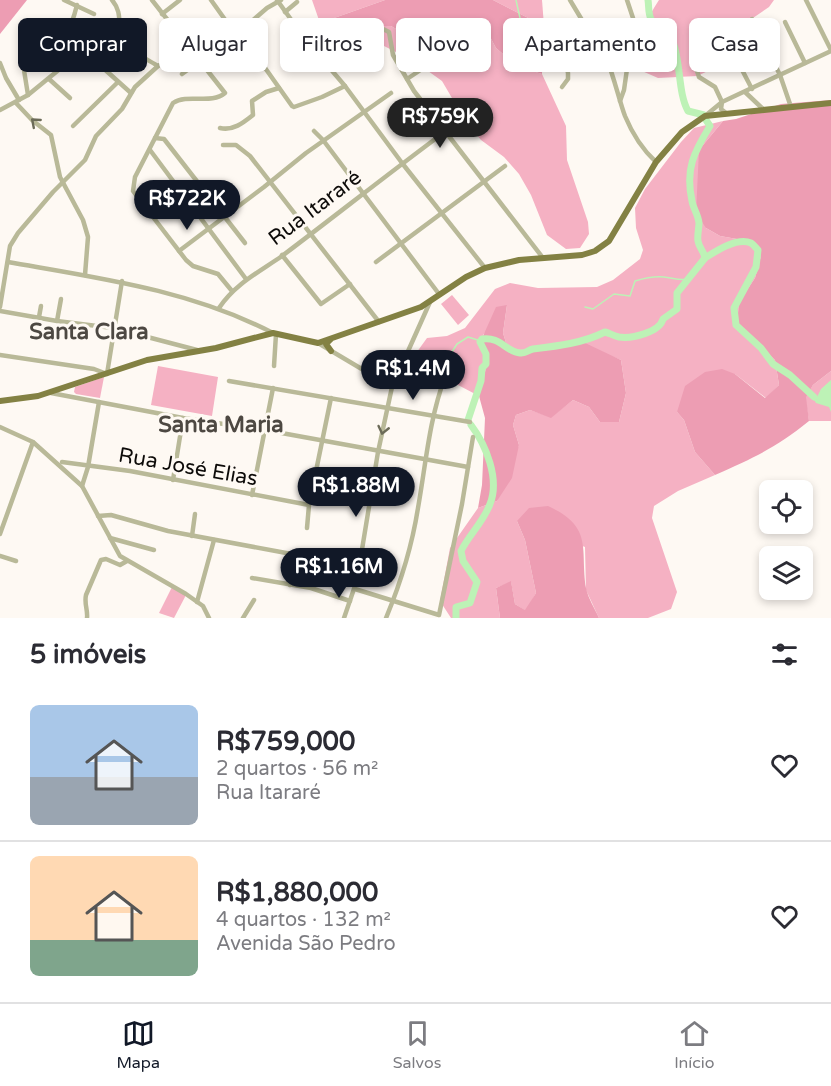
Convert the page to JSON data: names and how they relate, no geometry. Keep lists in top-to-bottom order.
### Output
{
  "streets": {
    "street": ["Rua Itararé", "Rua José Elias"]
  },
  "districts": ["Santa Clara", "Santa Maria"],
  "page": {
    "chip": [
      "Comprar",
      "Alugar",
      "Filtros",
      "Novo",
      "Apartamento",
      "Casa"
    ],
    "price": [
      "R$759K",
      "R$722K",
      "R$1.4M",
      "R$1.88M",
      "R$1.16M"
    ],
    "heading": "5 imóveis",
    "list": [
      {
        "name": "R$759,000",
        "note": "2 quartos · 56 m² · Rua Itararé"
      },
      {
        "name": "R$1,880,000",
        "note": "4 quartos · 132 m² · Avenida São Pedro"
      }
    ],
    "tabs": ["Mapa", "Salvos", "Início"]
  }
}
